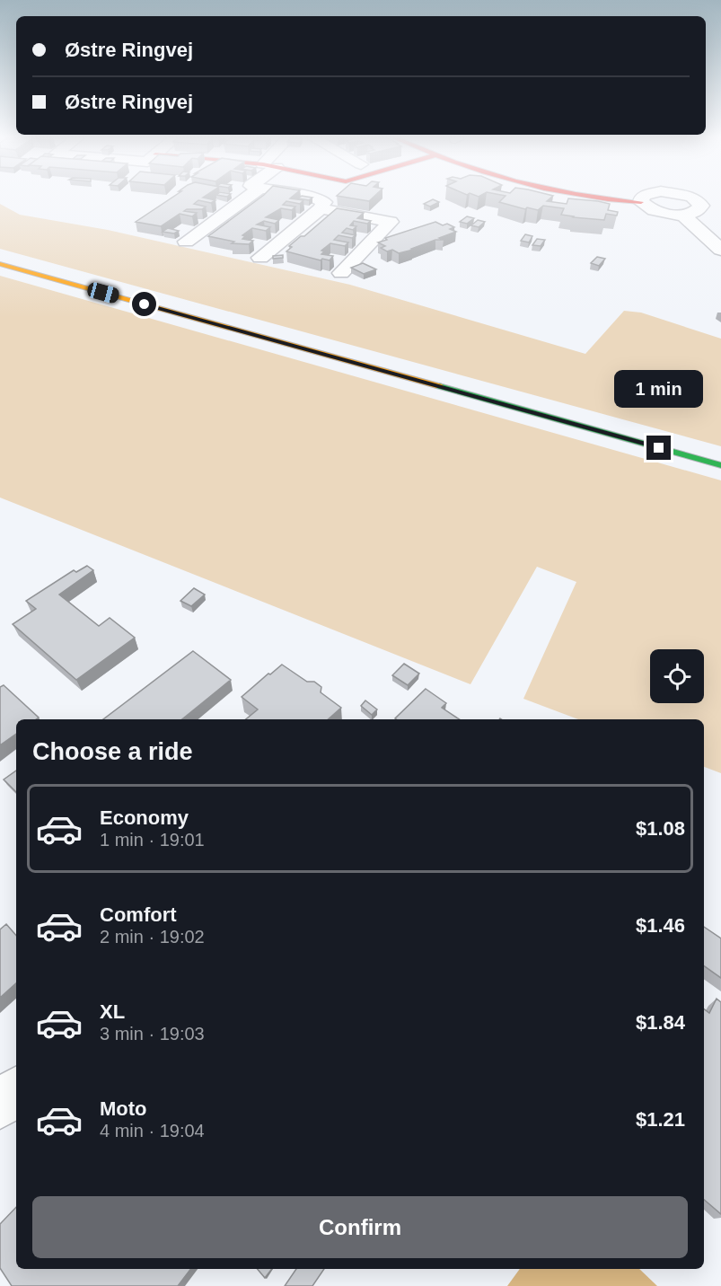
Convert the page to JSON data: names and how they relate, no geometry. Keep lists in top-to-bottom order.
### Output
{
  "page": {
    "banner": ["Østre Ringvej", "Østre Ringvej"],
    "bubble": "1 min",
    "heading": "Choose a ride",
    "list": [
      {
        "name": "Economy",
        "note": "1 min · 19:01",
        "value": "$1.08"
      },
      {
        "name": "Comfort",
        "note": "2 min · 19:02",
        "value": "$1.46"
      },
      {
        "name": "XL",
        "note": "3 min · 19:03",
        "value": "$1.84"
      },
      {
        "name": "Moto",
        "note": "4 min · 19:04",
        "value": "$1.21"
      }
    ],
    "buttons": "Confirm"
  }
}
